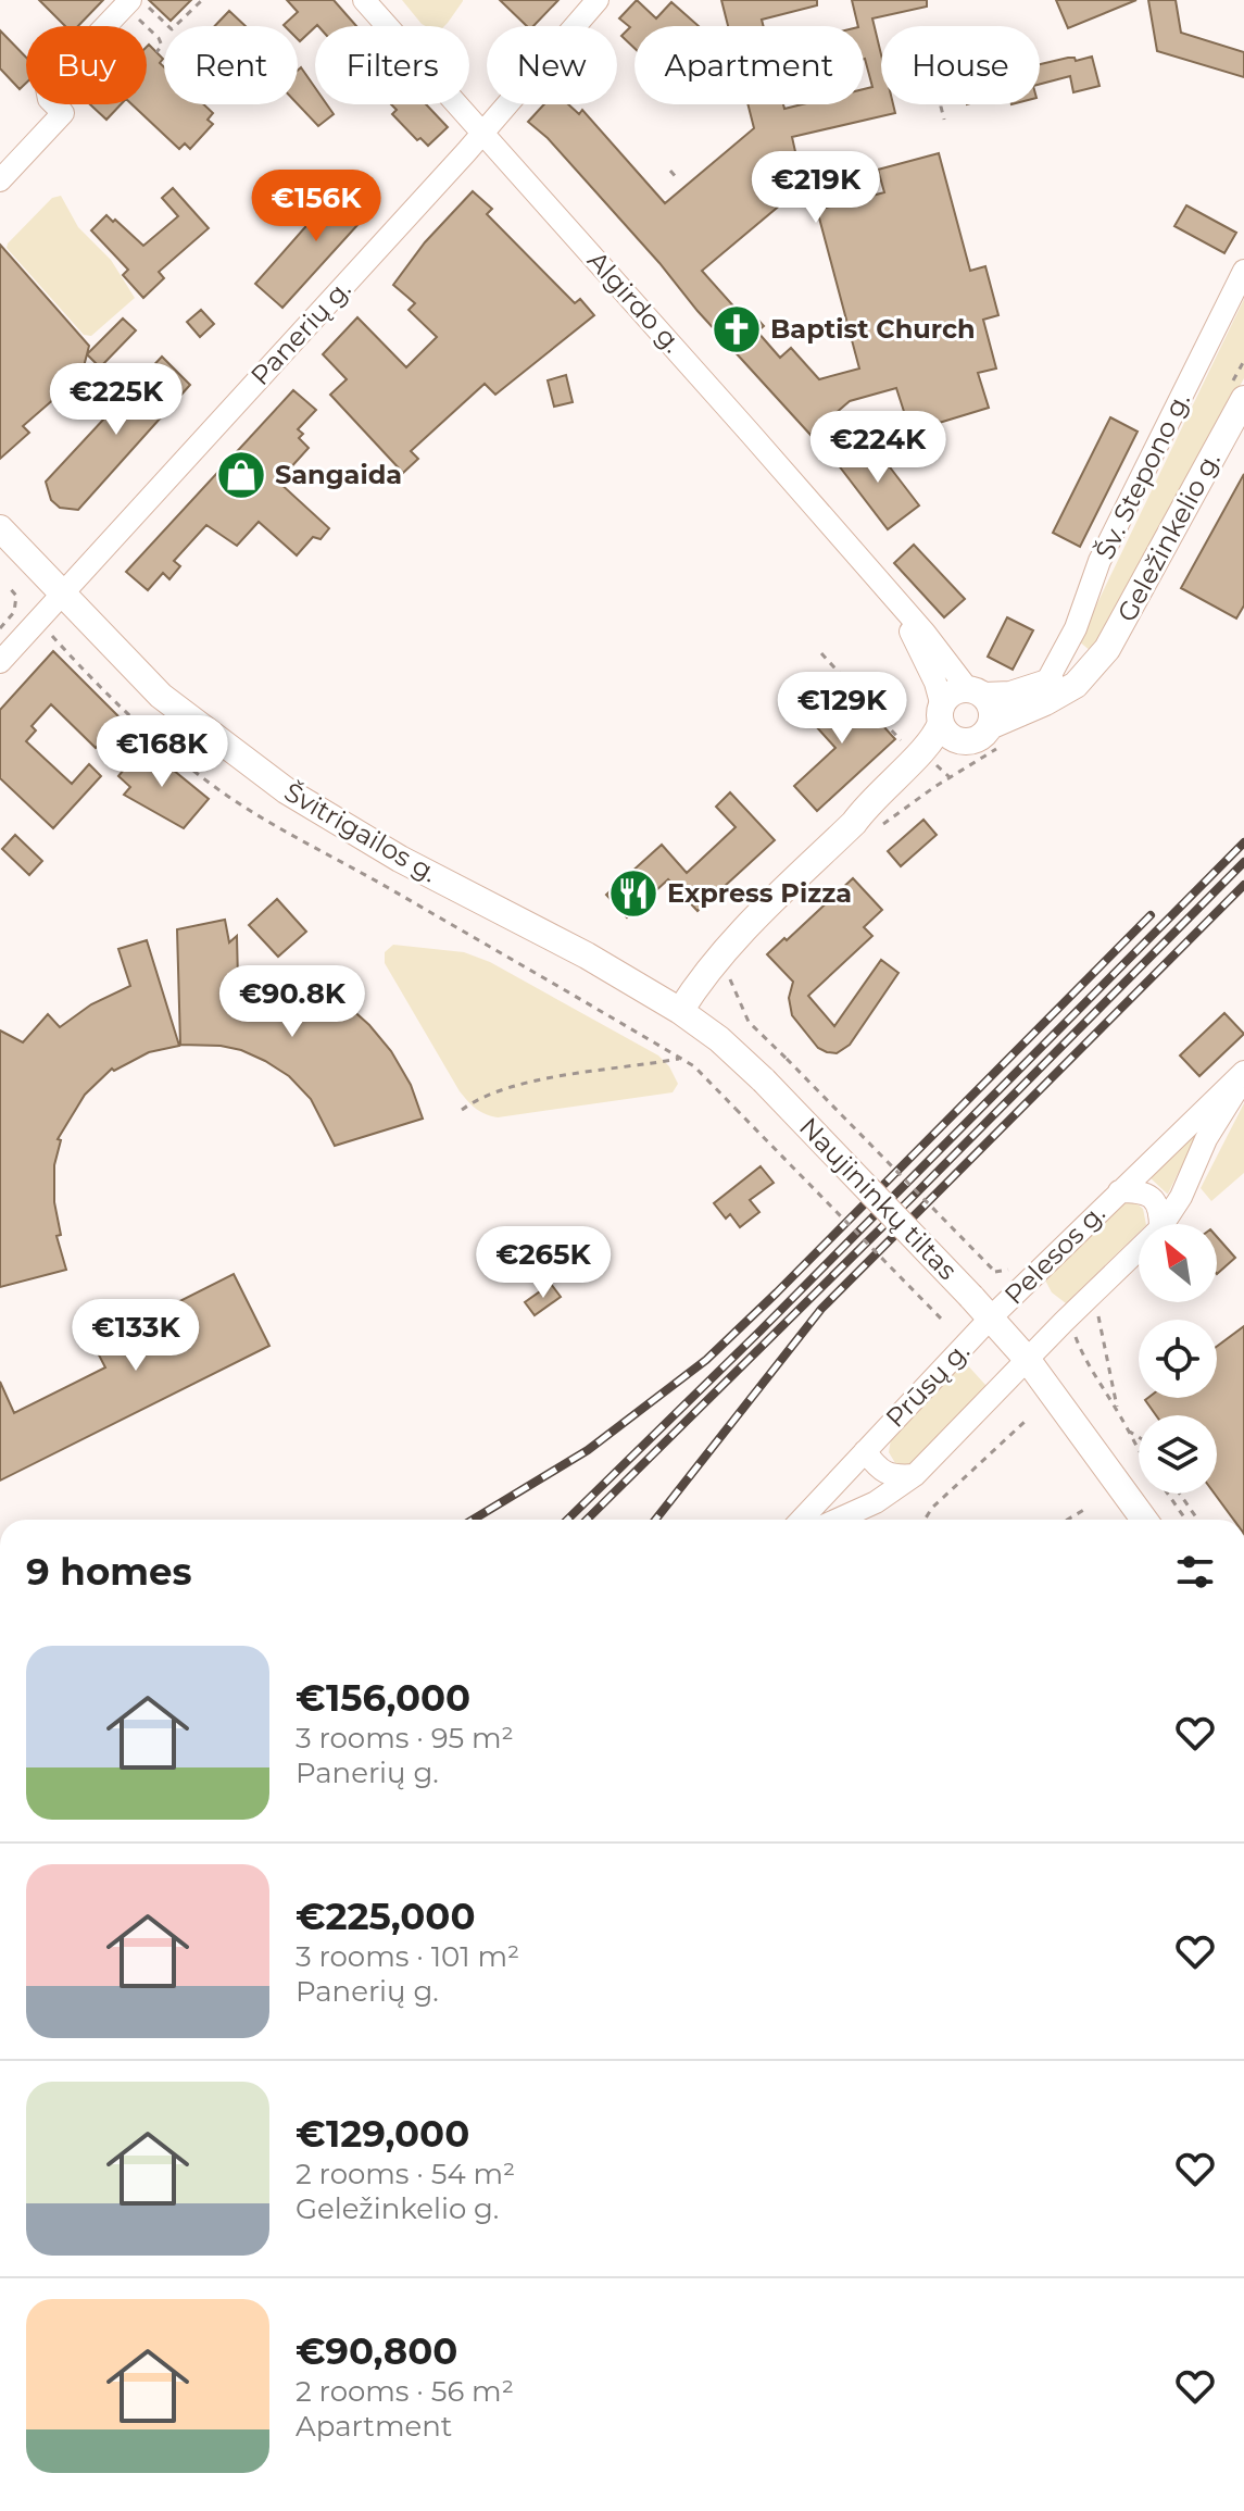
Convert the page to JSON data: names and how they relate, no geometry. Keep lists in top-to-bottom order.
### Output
{
  "streets": {
    "main road": ["Geležinkelio g.", "Švitrigailos g.", "Naujininkų tiltas"],
    "street": [
      "Algirdo g.",
      "Panerių g.",
      "Šv. Stepono g.",
      "Pelesos g.",
      "Prūsų g."
    ]
  },
  "crossings": [
    ["Algirdo g.", "Panerių g."],
    ["Algirdo g.", "Geležinkelio g."],
    ["Panerių g.", "Švitrigailos g."],
    ["Švitrigailos g.", "Naujininkų tiltas"],
    ["Naujininkų tiltas", "Pelesos g."],
    ["Naujininkų tiltas", "Prūsų g."],
    ["Pelesos g.", "Prūsų g."]
  ],
  "places": {
    "church": ["Baptist Church"],
    "shop": ["Sangaida"],
    "restaurant": ["Express Pizza"]
  },
  "north": "top left",
  "page": {
    "chip": [
      "Buy",
      "Rent",
      "Filters",
      "New",
      "Apartment",
      "House"
    ],
    "price": [
      "€219K",
      "€156K",
      "€225K",
      "€224K",
      "€129K",
      "€168K",
      "€90.8K",
      "€265K",
      "€133K"
    ],
    "heading": "9 homes",
    "list": [
      {
        "name": "€156,000",
        "note": "3 rooms · 95 m² · Panerių g."
      },
      {
        "name": "€225,000",
        "note": "3 rooms · 101 m² · Panerių g."
      },
      {
        "name": "€129,000",
        "note": "2 rooms · 54 m² · Geležinkelio g."
      },
      {
        "name": "€90,800",
        "note": "2 rooms · 56 m² · Apartment"
      }
    ]
  }
}
